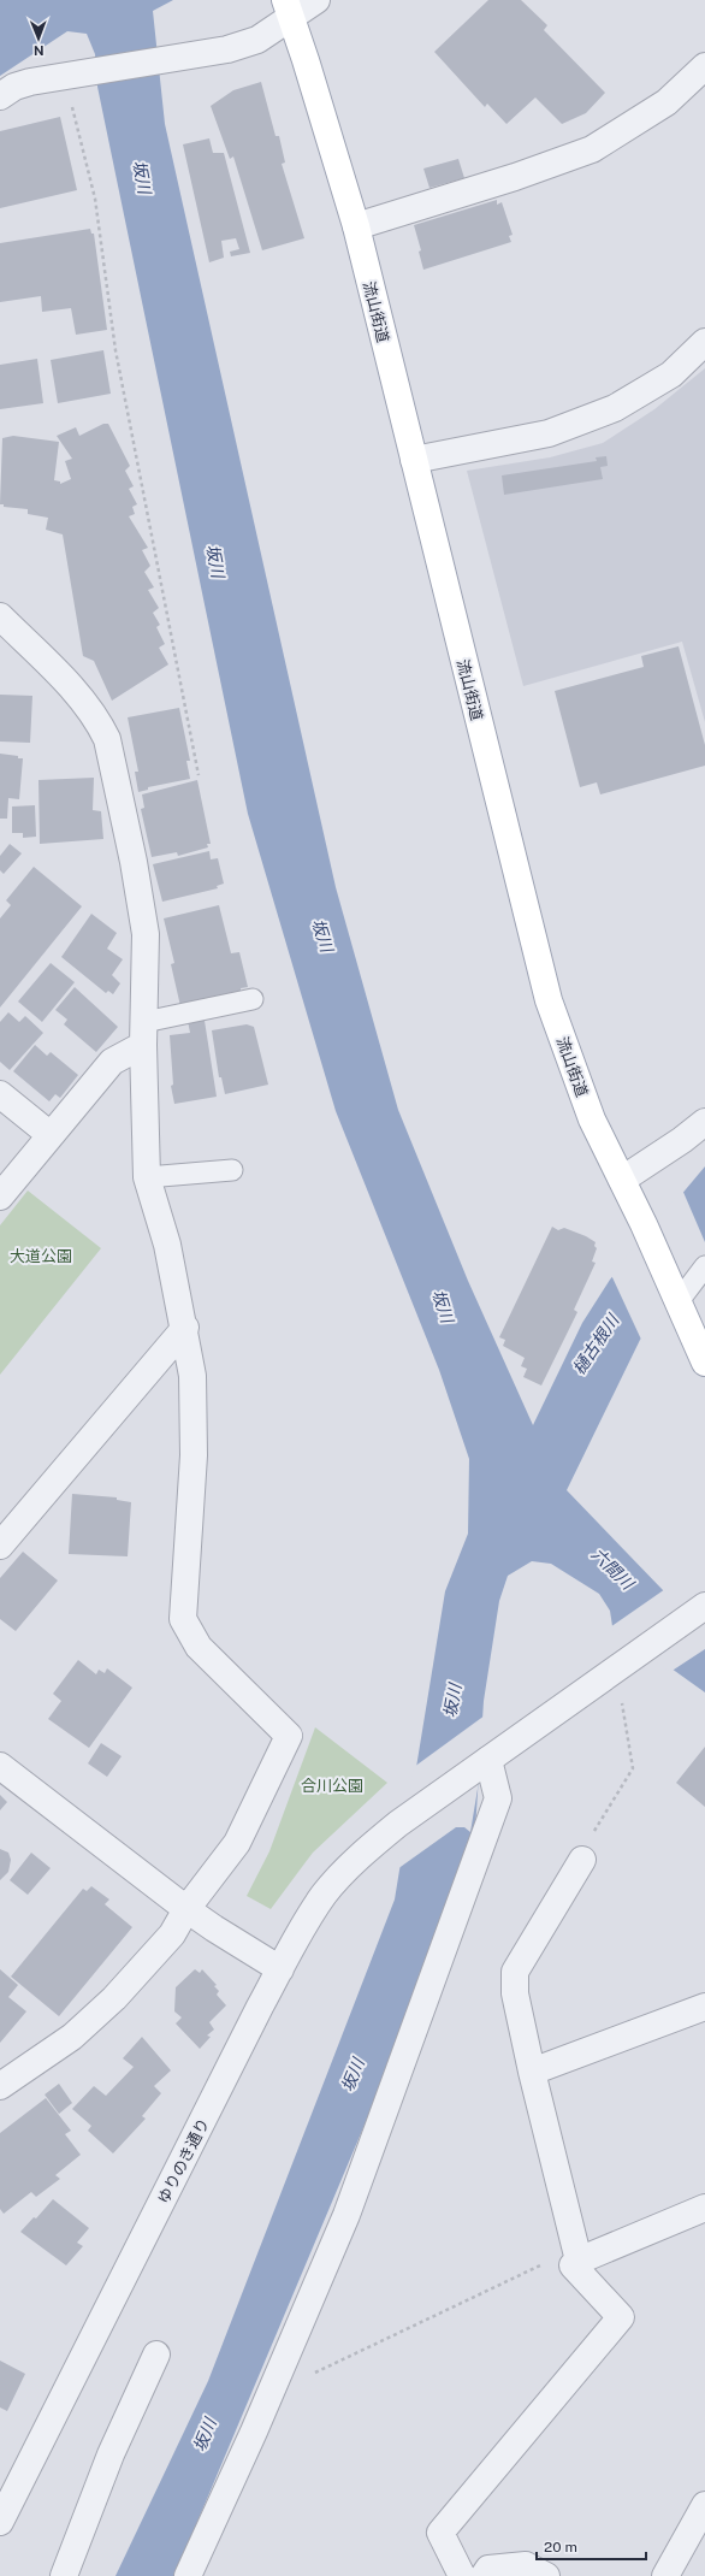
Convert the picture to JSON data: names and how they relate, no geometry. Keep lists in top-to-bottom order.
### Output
{
  "streets": {
    "main road": ["流山街道"],
    "street": ["ゆりのき通り"]
  },
  "water": ["坂川", "樋古根川", "六間川"],
  "parks": ["大道公園", "合川公園"],
  "scale_bar": "20 m",
  "north": "bottom"
}
